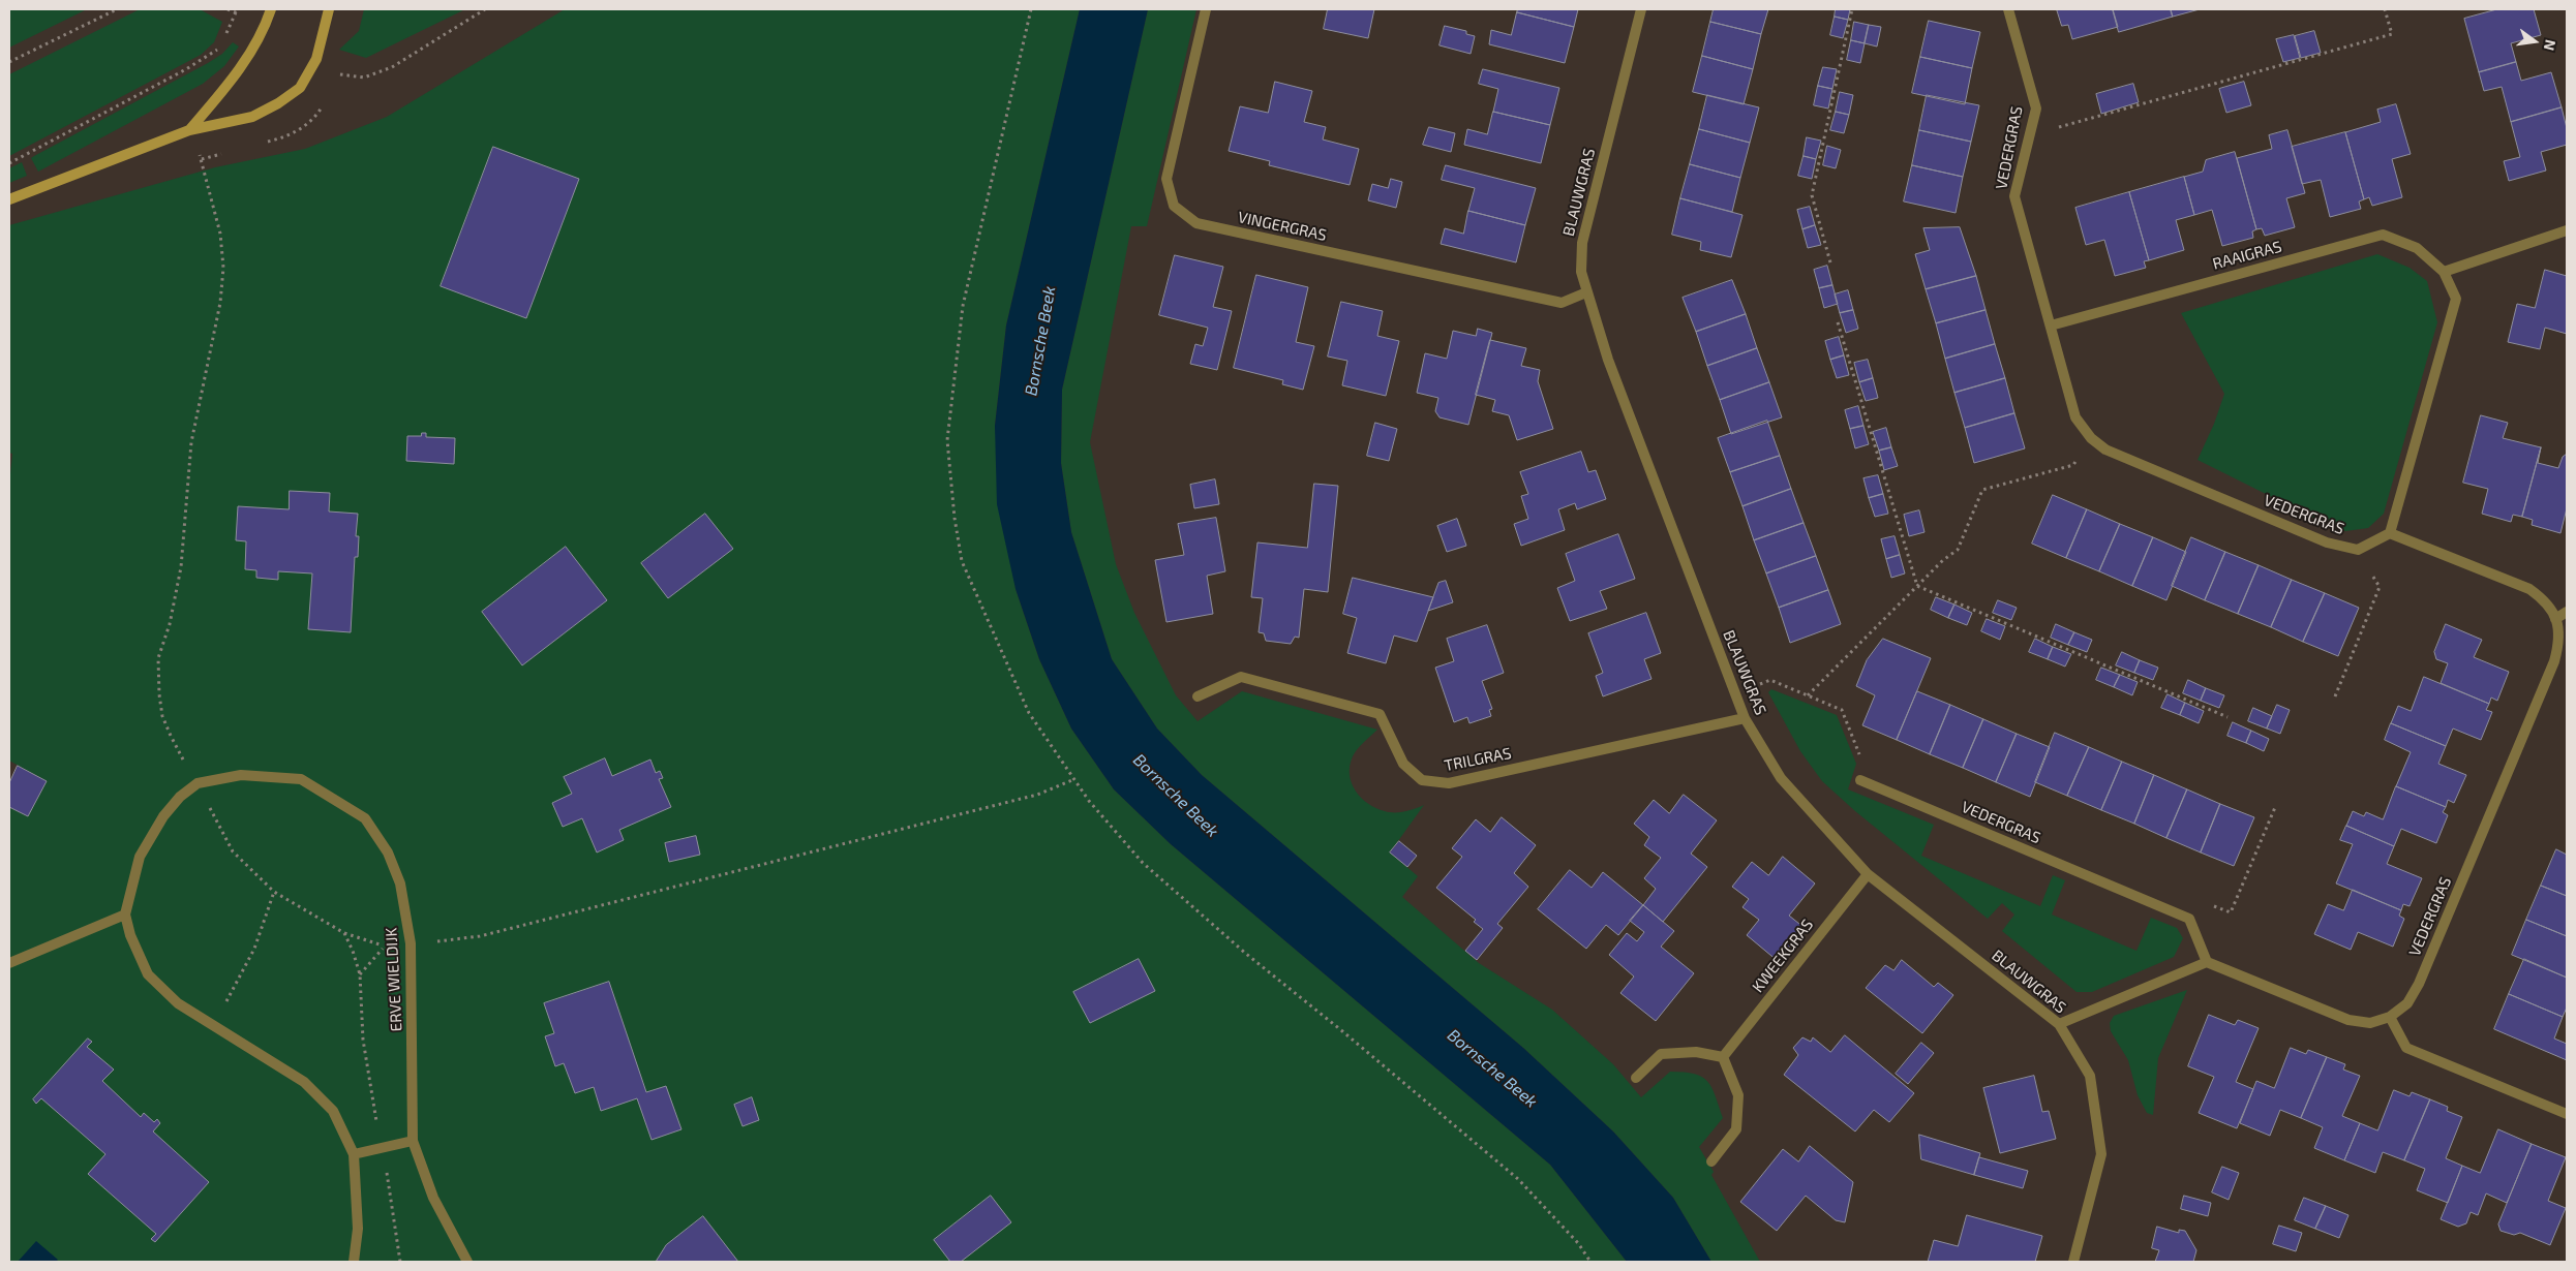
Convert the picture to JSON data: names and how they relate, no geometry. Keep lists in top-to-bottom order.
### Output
{
  "streets": {
    "street": [
      "VEDERGRAS",
      "BLAUWGRAS",
      "VINGERGRAS",
      "RAAIGRAS",
      "TRILGRAS",
      "KWEEKGRAS",
      "ERVE WIELDIJK"
    ]
  },
  "crossings": [
    ["VEDERGRAS", "RAAIGRAS"],
    ["BLAUWGRAS", "VINGERGRAS"],
    ["BLAUWGRAS", "TRILGRAS"],
    ["BLAUWGRAS", "KWEEKGRAS"]
  ],
  "water": ["Bornsche Beek"],
  "north": "right"
}
